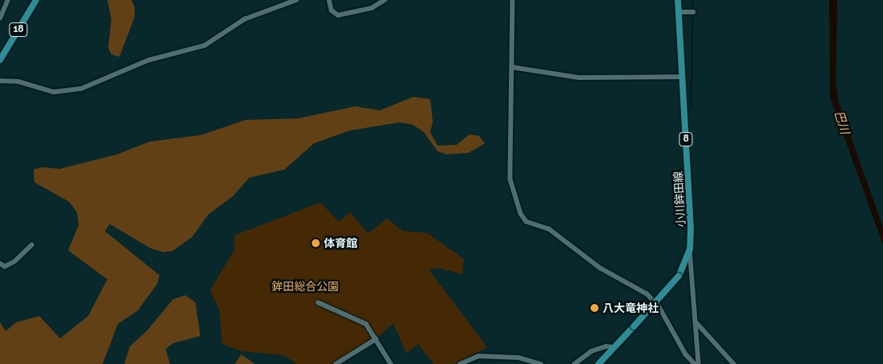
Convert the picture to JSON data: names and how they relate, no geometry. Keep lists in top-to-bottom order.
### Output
{
  "streets": {
    "main road": ["18", "8", "小川鉾田線"]
  },
  "water": ["巴川"],
  "parks": ["鉾田総合公園"],
  "places": ["体育館", "八大竜神社"]
}
